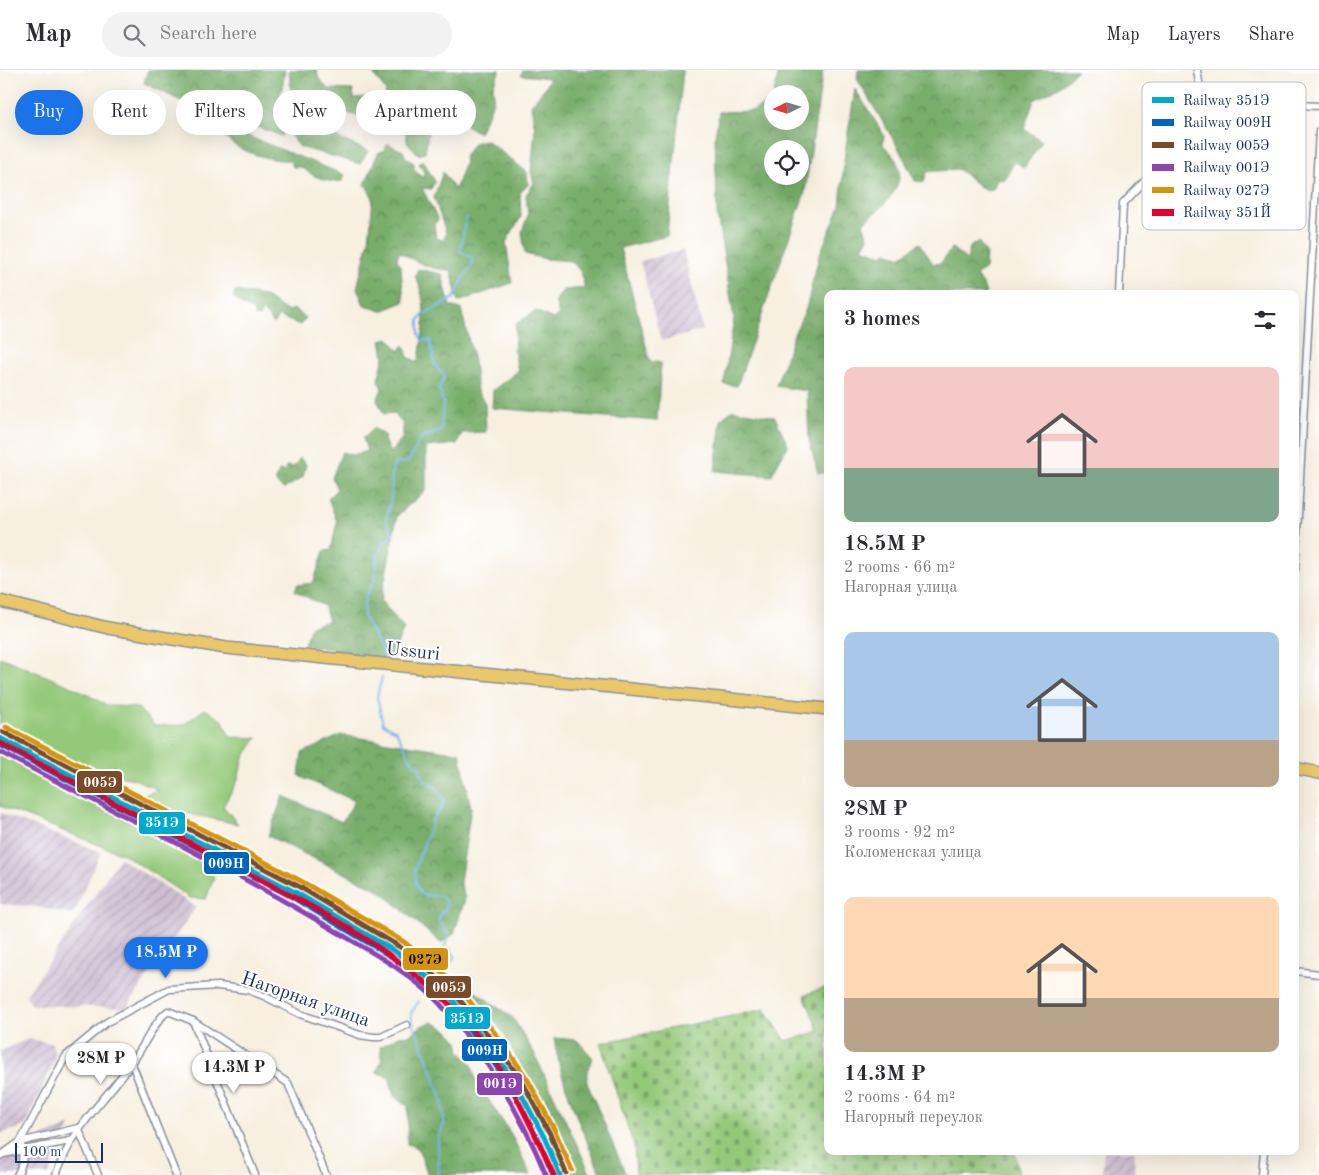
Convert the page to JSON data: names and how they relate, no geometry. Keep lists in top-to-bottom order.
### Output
{
  "streets": {
    "highway": ["Ussuri"],
    "street": ["Нагорная улица"]
  },
  "lines": [
    "rail line 027Э",
    "rail line 005Э",
    "rail line 351Э",
    "rail line 351Й",
    "rail line 009Н",
    "rail line 001Э"
  ],
  "legend": [
    "Railway 351Э",
    "Railway 009Н",
    "Railway 005Э",
    "Railway 001Э",
    "Railway 027Э",
    "Railway 351Й"
  ],
  "scale_bar": "100 m",
  "north": "left",
  "page": {
    "header": "Map",
    "search": "Search here",
    "nav": ["Map", "Layers", "Share"],
    "chip": [
      "Buy",
      "Rent",
      "Filters",
      "New",
      "Apartment"
    ],
    "heading": "3 homes",
    "list": [
      {
        "name": "18.5M ₽",
        "note": "2 rooms · 66 m² · Нагорная улица"
      },
      {
        "name": "28M ₽",
        "note": "3 rooms · 92 m² · Коломенская улица"
      },
      {
        "name": "14.3M ₽",
        "note": "2 rooms · 64 m² · Нагорный переулок"
      }
    ],
    "price": ["18.5M ₽", "28M ₽", "14.3M ₽"],
    "scale": "100 m"
  }
}
